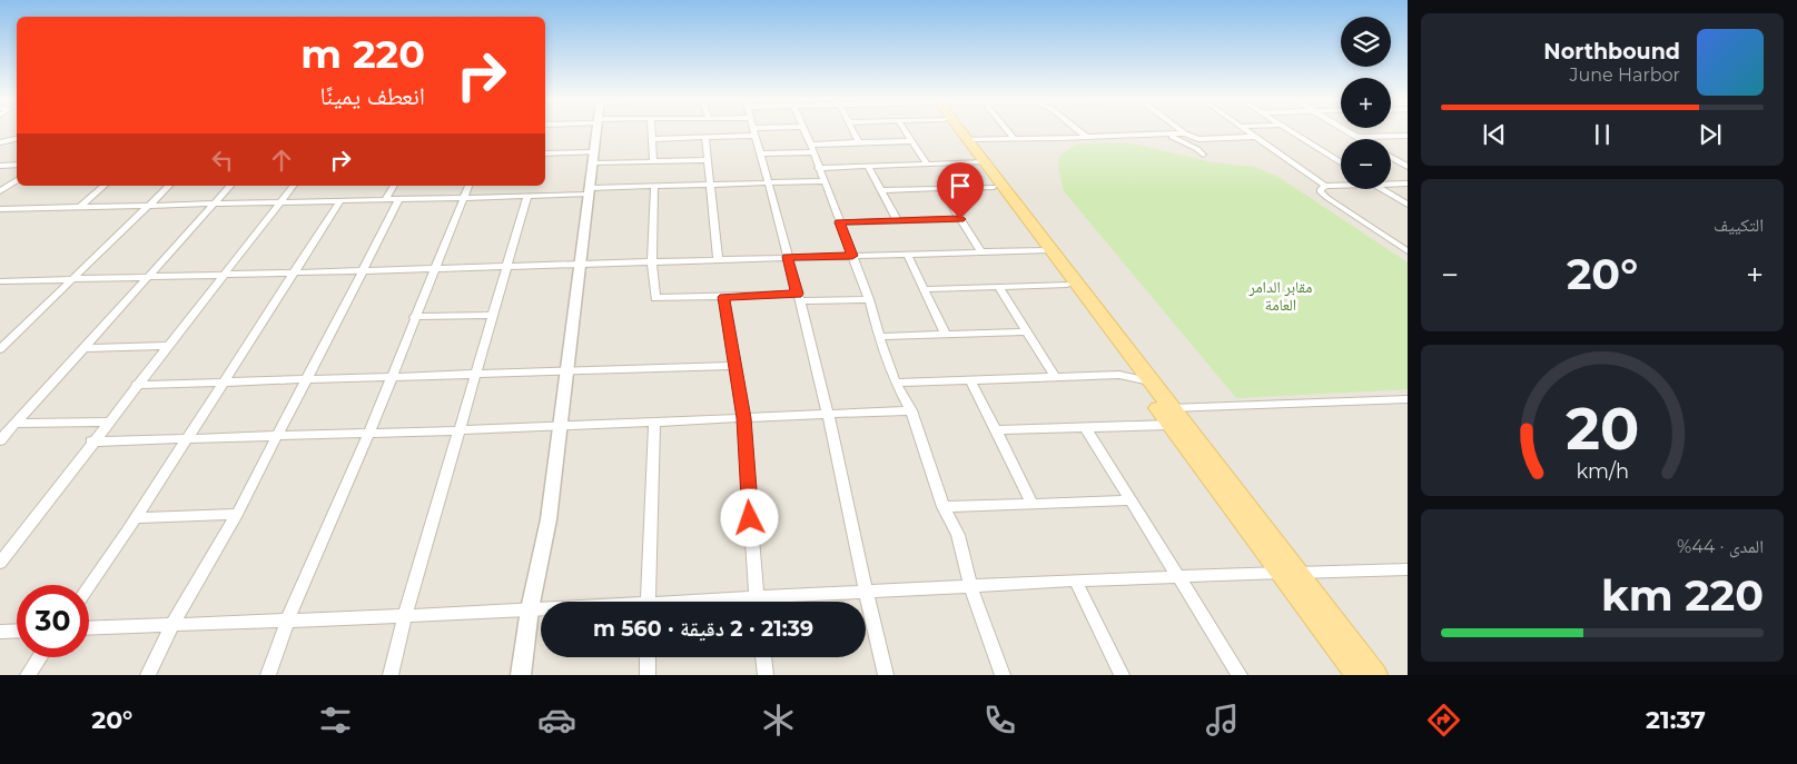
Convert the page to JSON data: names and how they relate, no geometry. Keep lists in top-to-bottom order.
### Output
{
  "parks": ["مقابر الدامر العامة"],
  "page": {
    "map_buttons": ["+", "−"],
    "turn": ["220 m", "انعطف يمينًا"],
    "song": ["Northbound", "June Harbor"],
    "tile": [
      "التكييف",
      ["المدى · 44%", "220 km"]
    ],
    "heat": ["−", "20°", "+"],
    "limit": "30",
    "trip": "21:39 · 2 دقيقة · 560 m",
    "tabs": ["21:37", "20°"],
    "gauge": ["20", "km/h"]
  }
}
